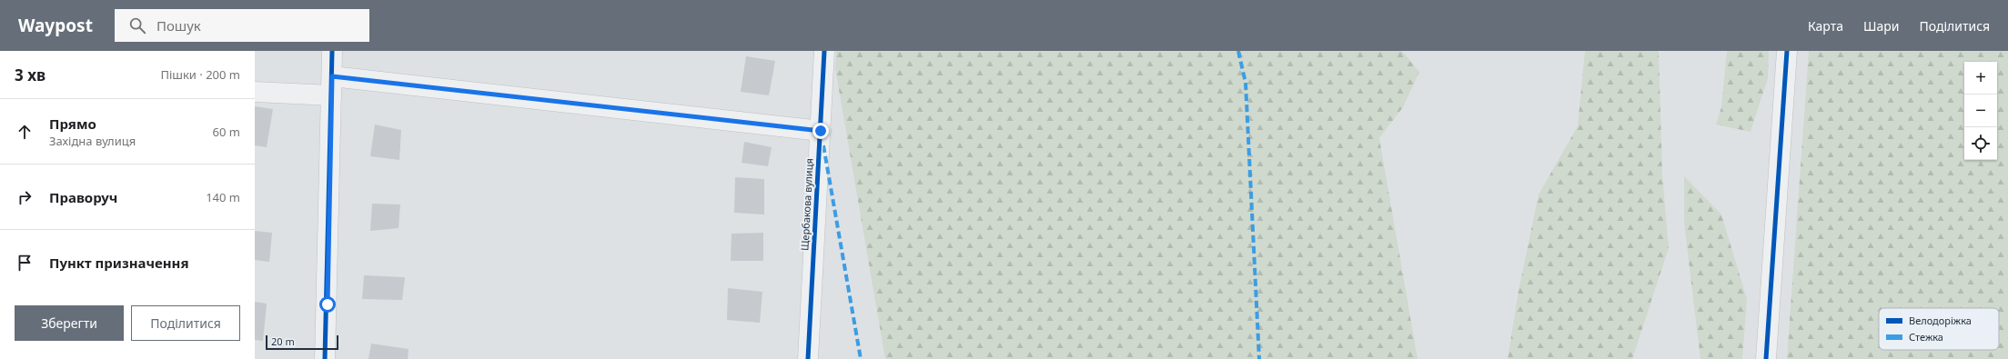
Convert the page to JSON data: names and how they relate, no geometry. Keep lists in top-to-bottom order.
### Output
{
  "streets": {
    "street": ["Щербакова вулиця"]
  },
  "legend": ["Велодоріжка", "Стежка"],
  "scale_bar": "20 m",
  "page": {
    "header": "Waypost",
    "search": "Пошук",
    "nav": ["Карта", "Шари", "Поділитися"],
    "heading": ["3 хв", "Пішки · 200 m"],
    "map_buttons": ["+", "−"],
    "list": [
      ["Прямо", "Західна вулиця", "60 m"],
      ["Праворуч", "140 m"],
      "Пункт призначення"
    ],
    "buttons": ["Зберегти", "Поділитися"],
    "scale": "20 m"
  }
}
